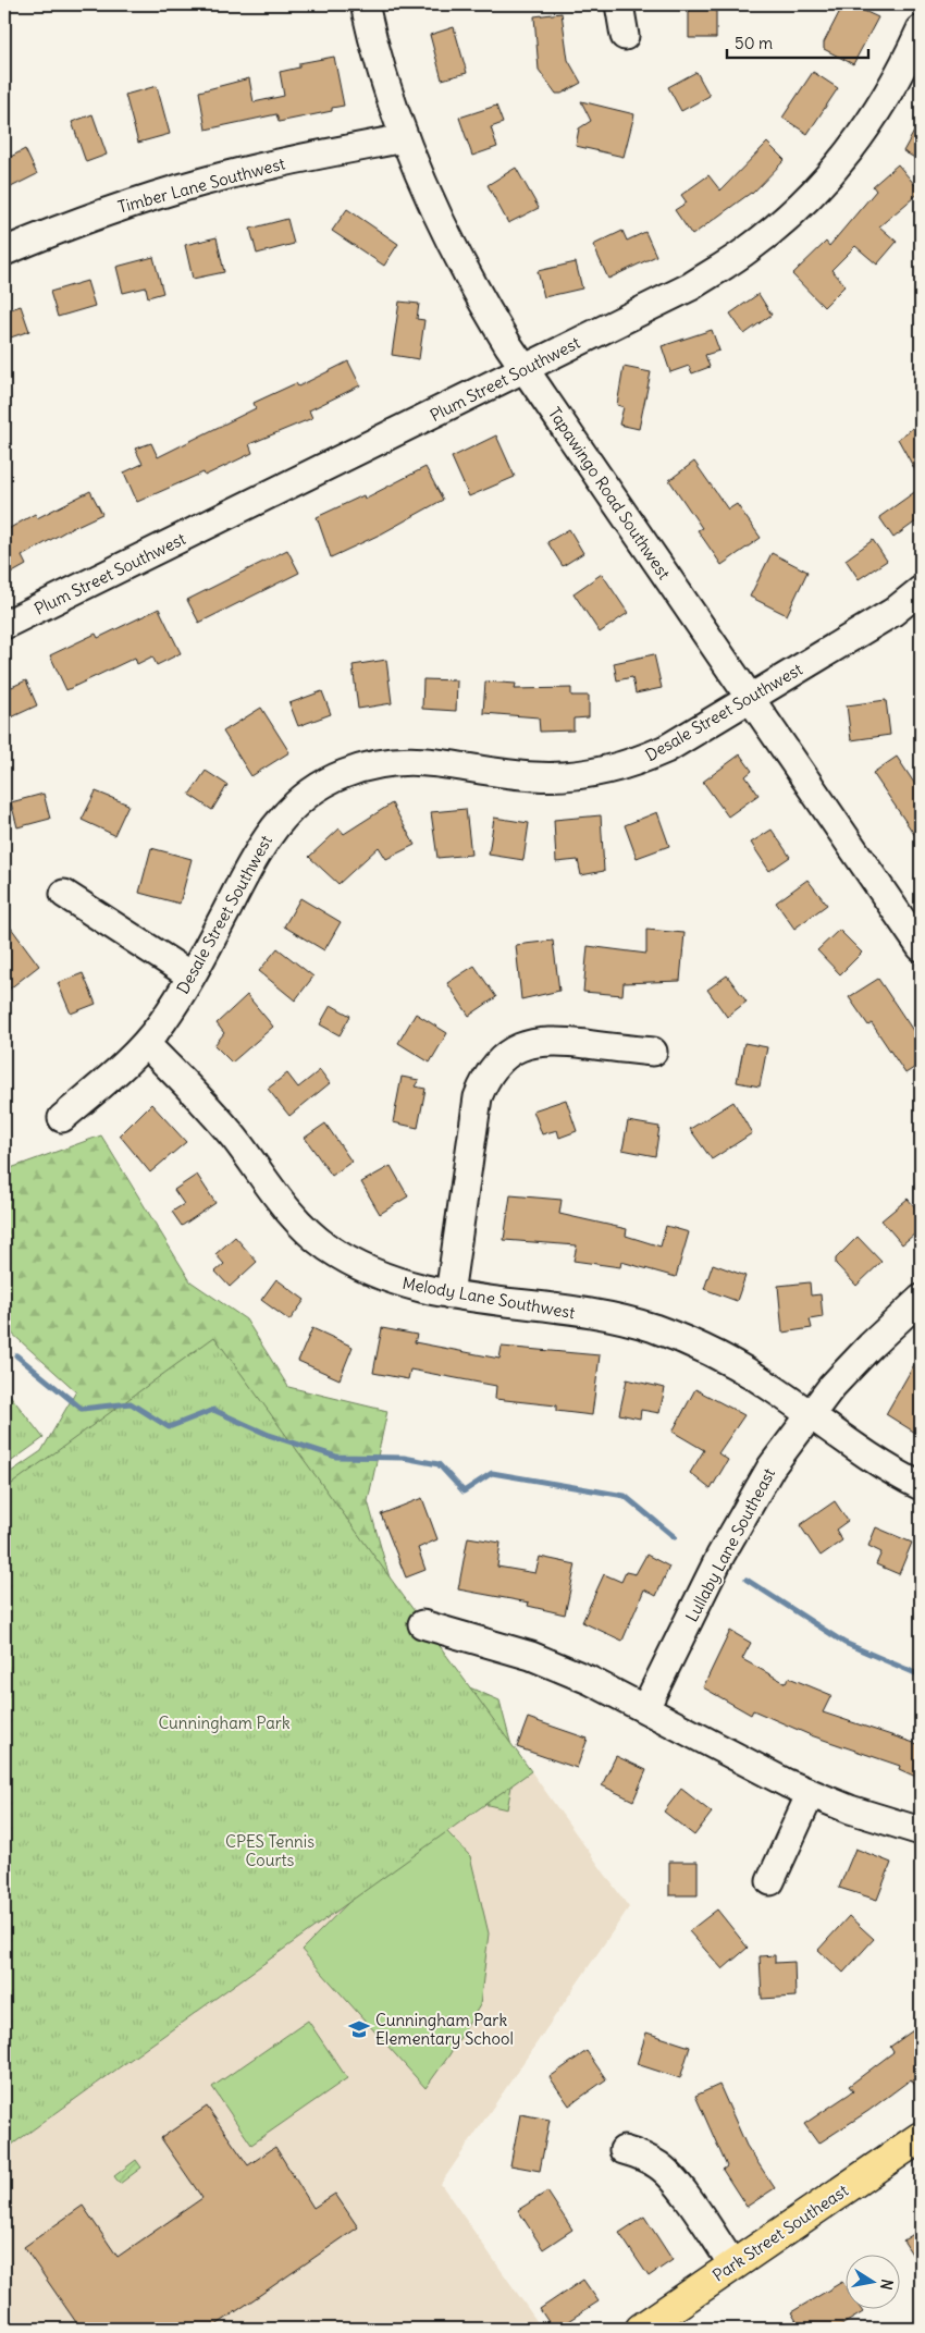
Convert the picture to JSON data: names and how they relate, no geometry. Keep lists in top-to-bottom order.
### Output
{
  "streets": {
    "main road": ["Park Street Southeast"],
    "street": [
      "Timber Lane Southwest",
      "Plum Street Southwest",
      "Tapawingo Road Southwest",
      "Desale Street Southwest",
      "Melody Lane Southwest",
      "Lullaby Lane Southeast"
    ]
  },
  "crossings": [
    ["Timber Lane Southwest", "Tapawingo Road Southwest"],
    ["Plum Street Southwest", "Tapawingo Road Southwest"],
    ["Tapawingo Road Southwest", "Desale Street Southwest"],
    ["Desale Street Southwest", "Melody Lane Southwest"],
    ["Melody Lane Southwest", "Lullaby Lane Southeast"]
  ],
  "parks": ["Cunningham Park", "CPES Tennis Courts"],
  "places": {
    "school or university": ["Cunningham Park Elementary School"]
  },
  "scale_bar": "50 m",
  "north": "right"
}
